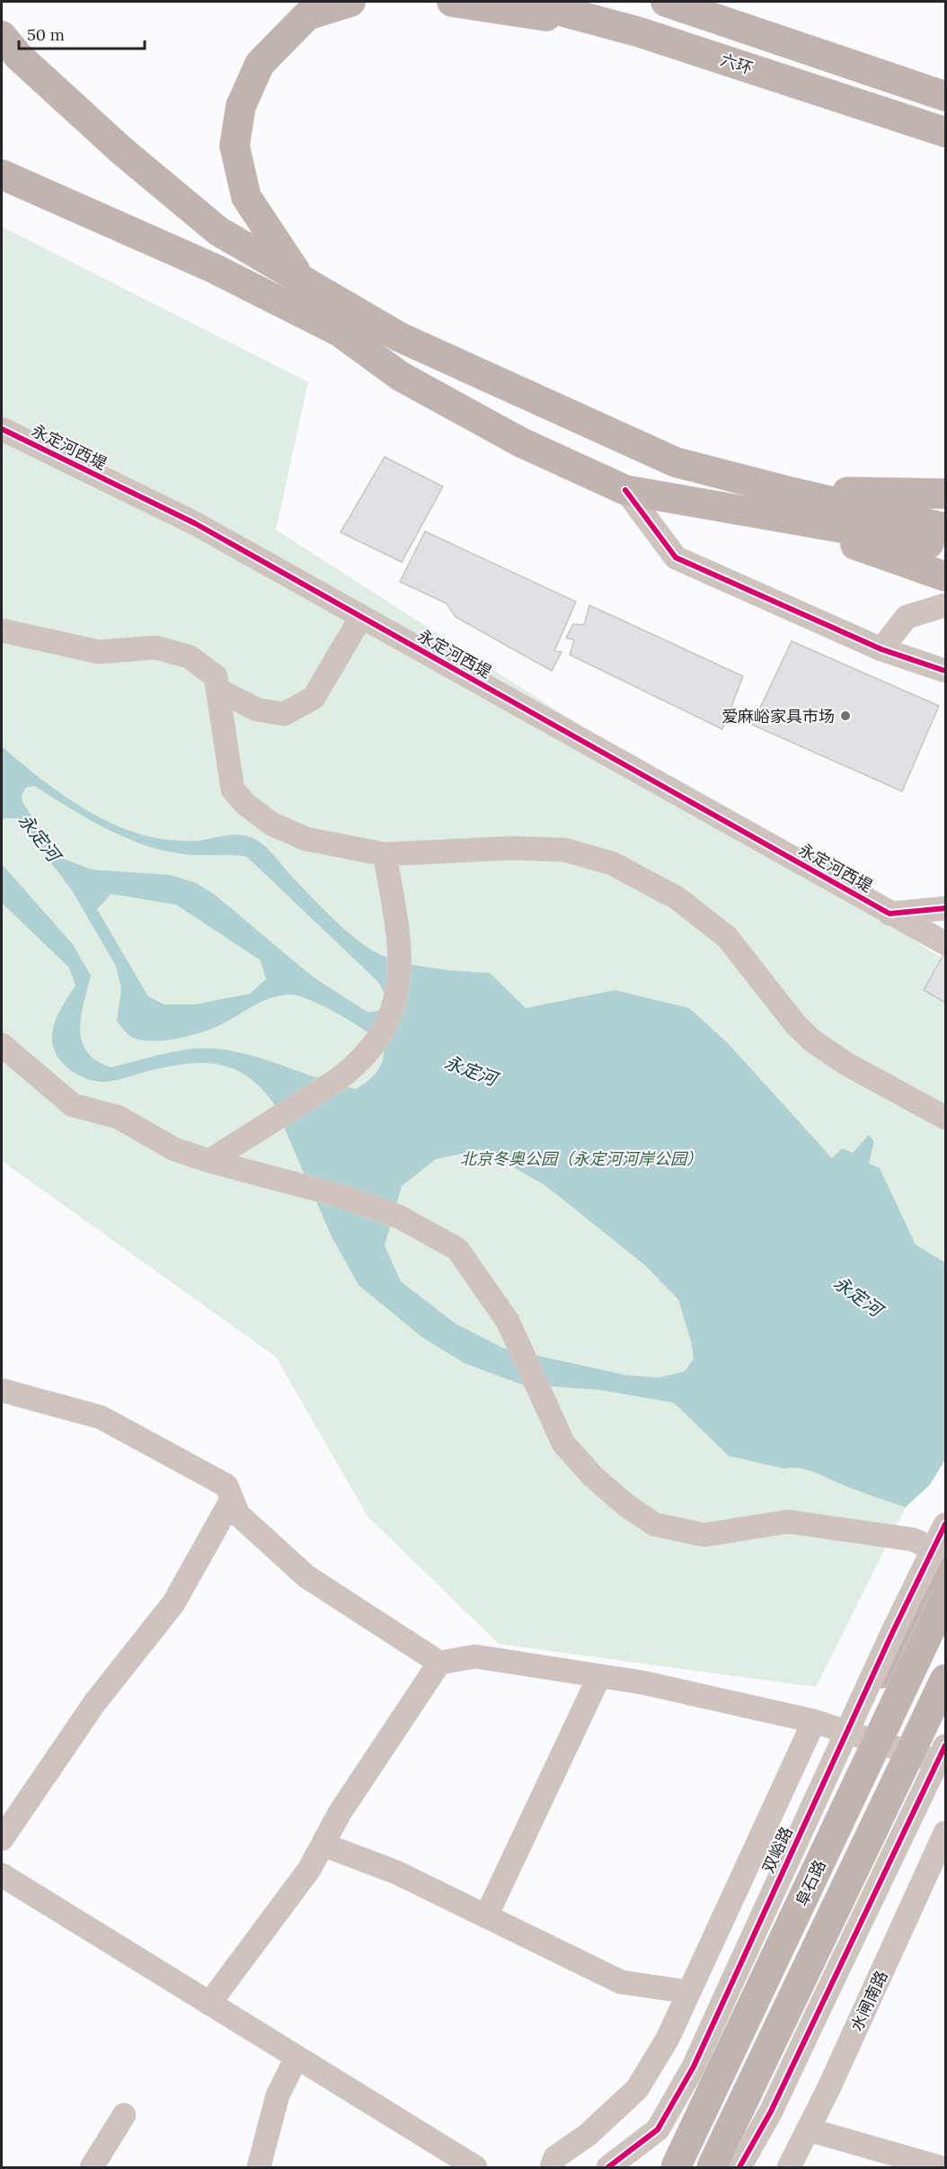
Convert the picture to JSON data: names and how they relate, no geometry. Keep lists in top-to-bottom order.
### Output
{
  "streets": {
    "highway": ["六环", "阜石路"],
    "street": ["永定河西堤", "双峪路", "水闸南路"]
  },
  "water": ["永定河"],
  "parks": ["北京冬奥公园（永定河河岸公园）"],
  "places": ["爱麻峪家具市场"],
  "scale_bar": "50 m"
}
